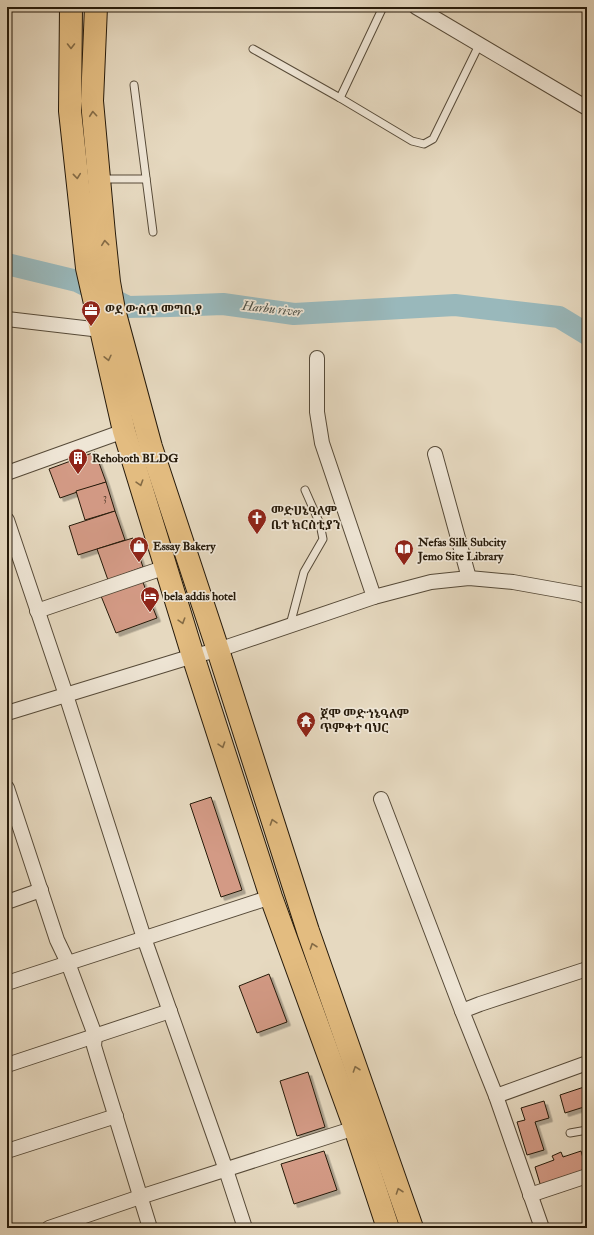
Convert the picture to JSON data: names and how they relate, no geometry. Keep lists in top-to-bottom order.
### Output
{
  "water": ["Harbu river"],
  "places": {
    "office": ["ወደ ውስጥ መግቢያ"],
    "building": ["Rehoboth BLDG"],
    "church": ["መድሀኔዓለም ቤተ ክርስቲያን"],
    "shop": ["Essay Bakery"],
    "library": ["Nefas Silk Subcity Jemo Site Library"],
    "hotel": ["bela addis hotel"],
    "temple": ["ጀሞ መድኀኔዓለም ጥምቀተ ባህር"]
  },
  "house_numbers": ["3"]
}
